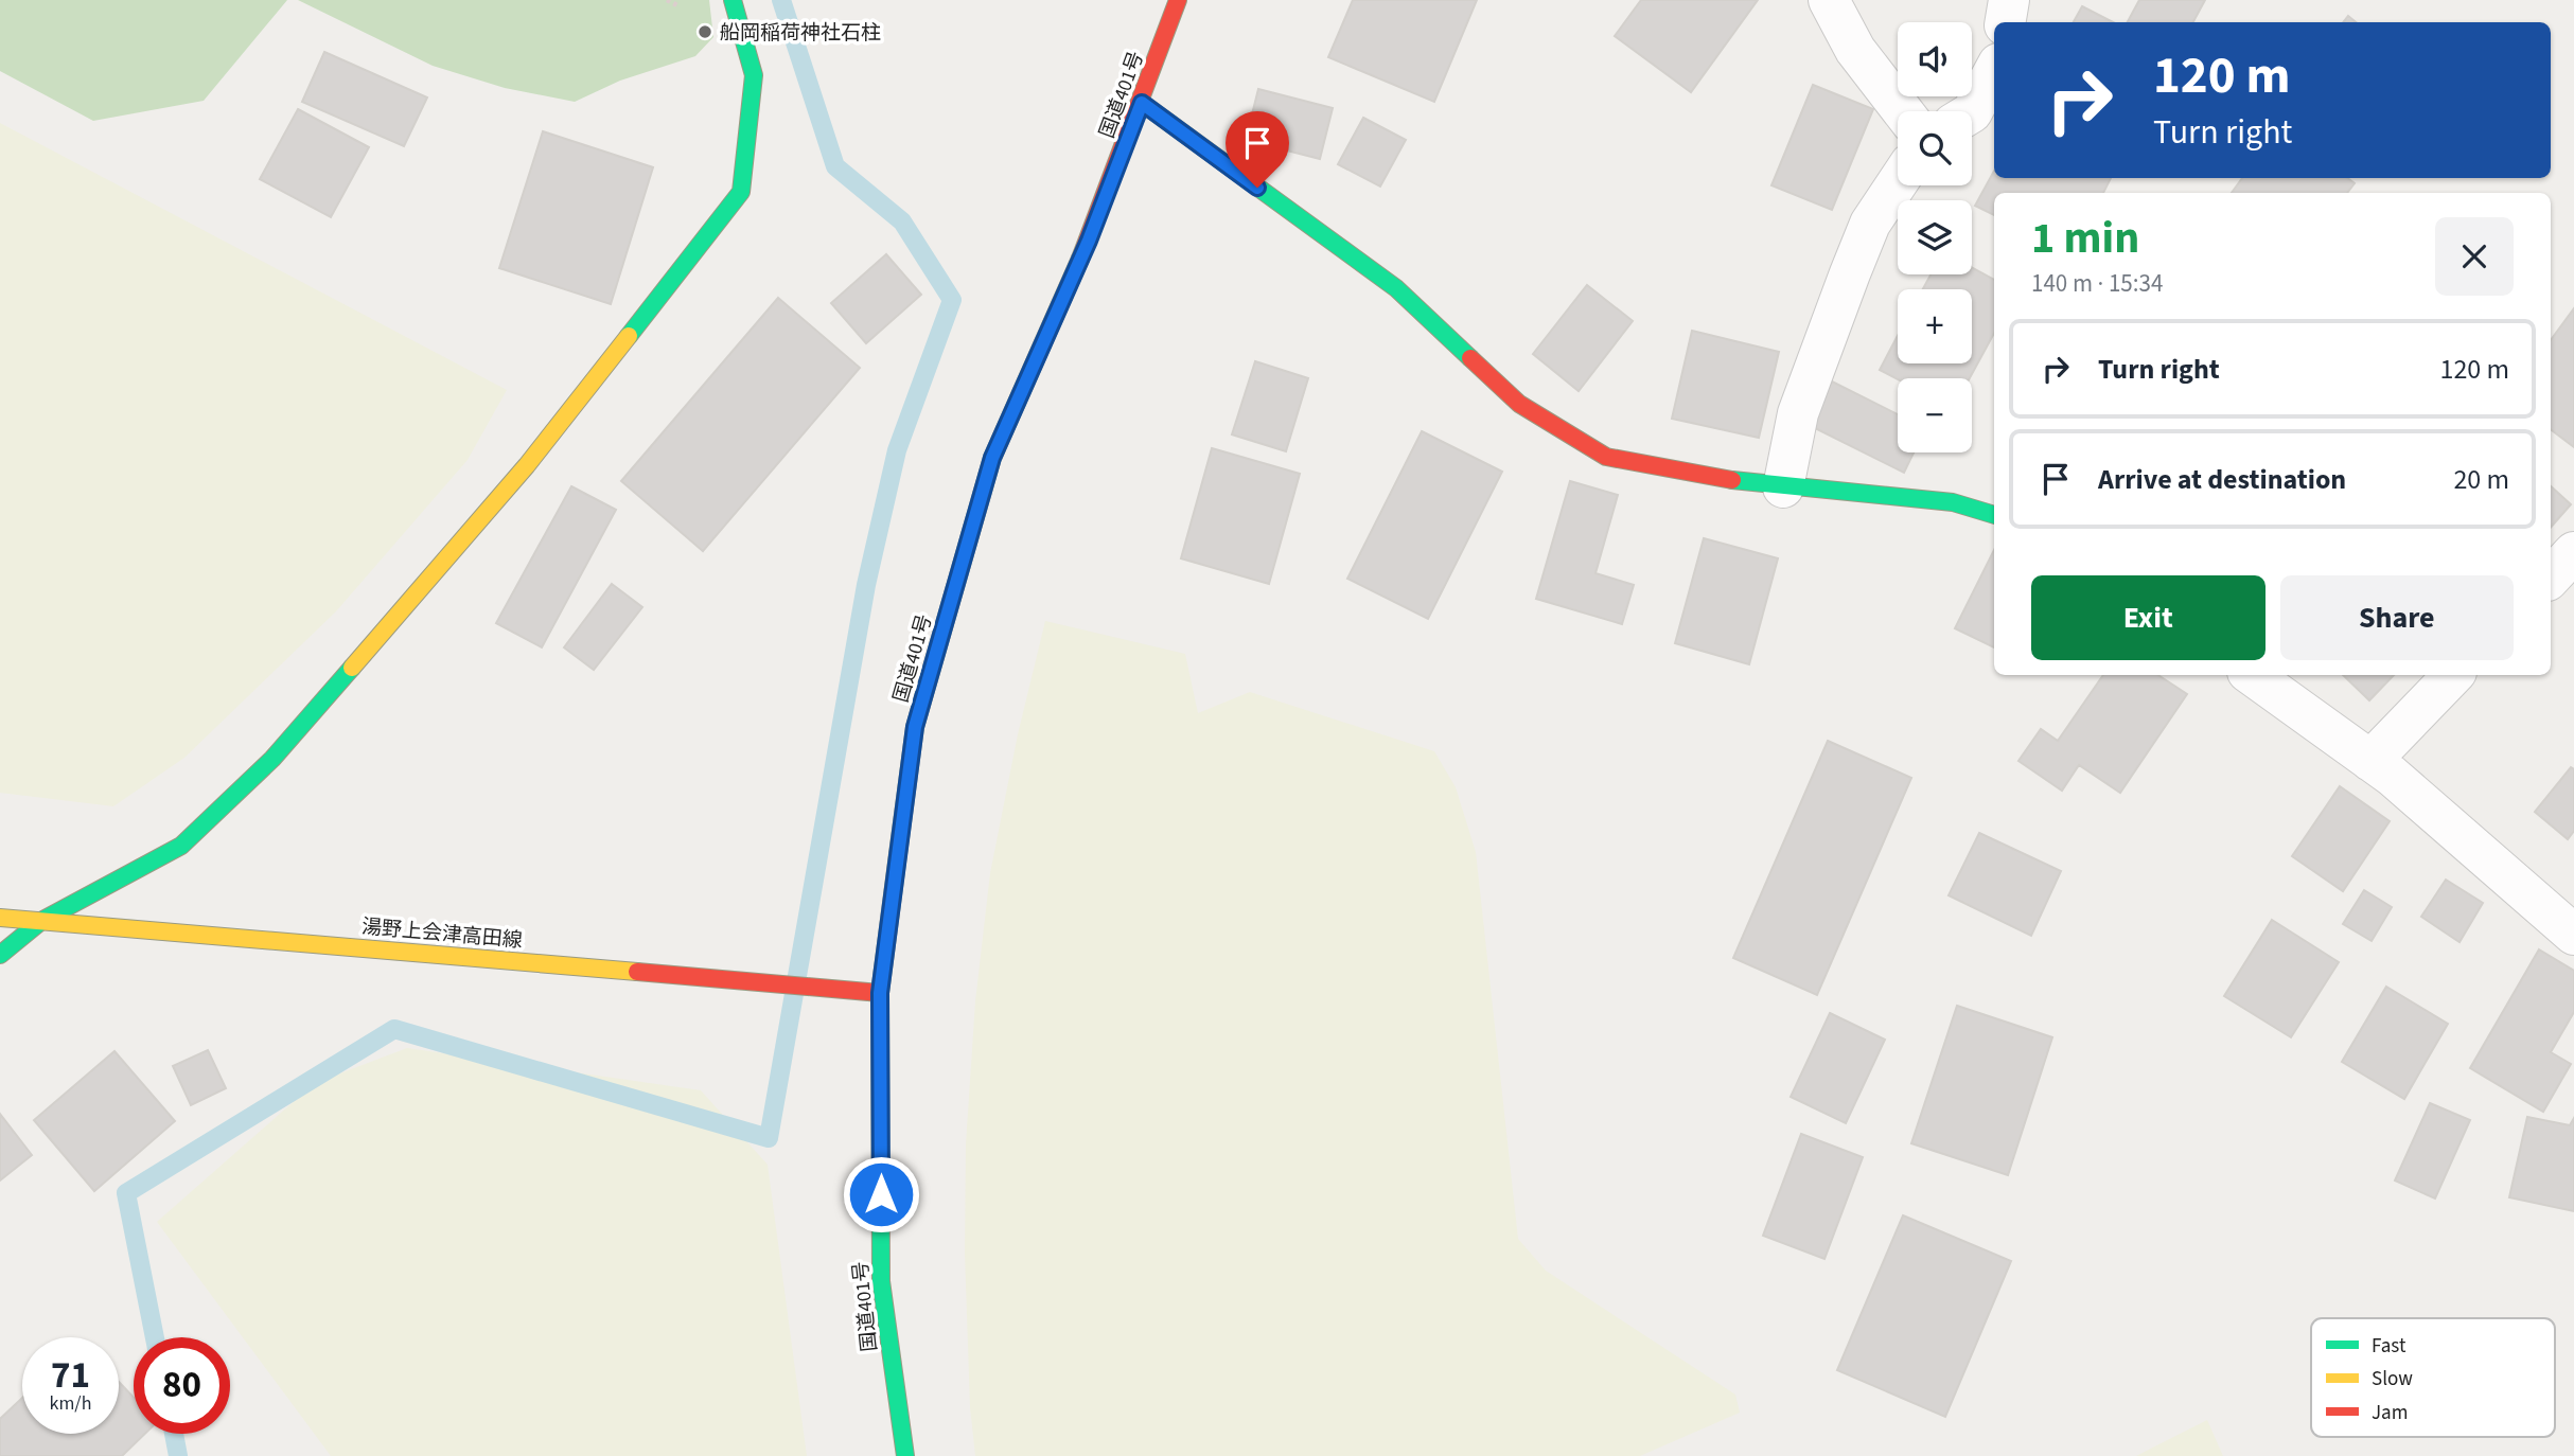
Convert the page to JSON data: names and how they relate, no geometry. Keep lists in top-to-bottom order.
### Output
{
  "streets": {
    "main road": ["国道401号", "湯野上会津高田線"]
  },
  "crossings": [
    ["国道401号", "湯野上会津高田線"]
  ],
  "places": ["船岡稲荷神社石柱"],
  "legend": ["Fast", "Slow", "Jam"],
  "page": {
    "map_buttons": ["+", "−"],
    "turn": ["120 m", "Turn right"],
    "heading": ["1 min", "140 m · 15:34"],
    "list": [
      {
        "name": "Turn right",
        "value": "120 m"
      },
      {
        "name": "Arrive at destination",
        "value": "20 m"
      }
    ],
    "buttons": ["Exit", "Share"],
    "speed": "71 km/h",
    "limit": "80"
  }
}
